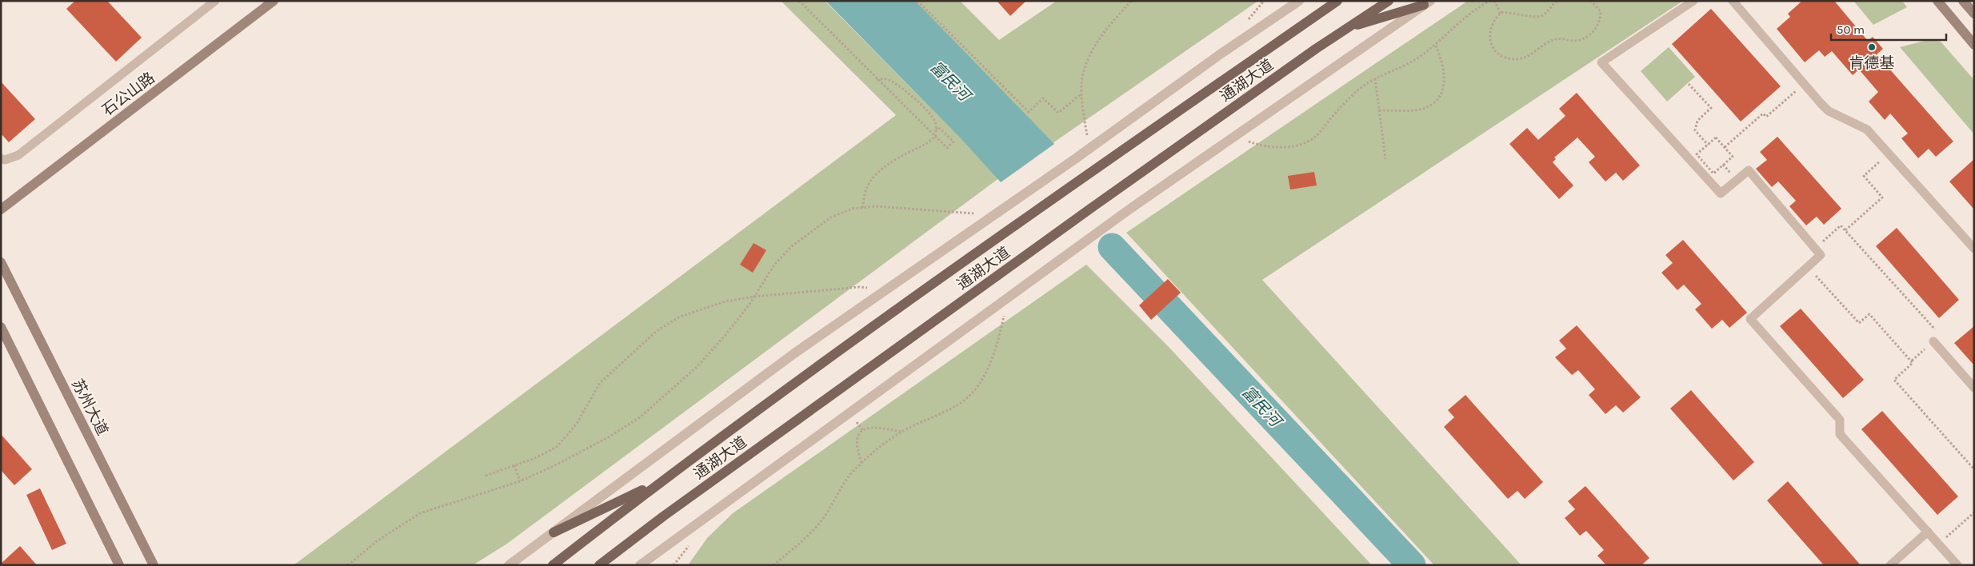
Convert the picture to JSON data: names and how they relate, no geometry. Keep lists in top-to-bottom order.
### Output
{
  "streets": {
    "main road": ["通湖大道"],
    "street": ["石公山路", "苏州大道"]
  },
  "water": ["富民河"],
  "places": ["肯德基"],
  "scale_bar": "50 m"
}
